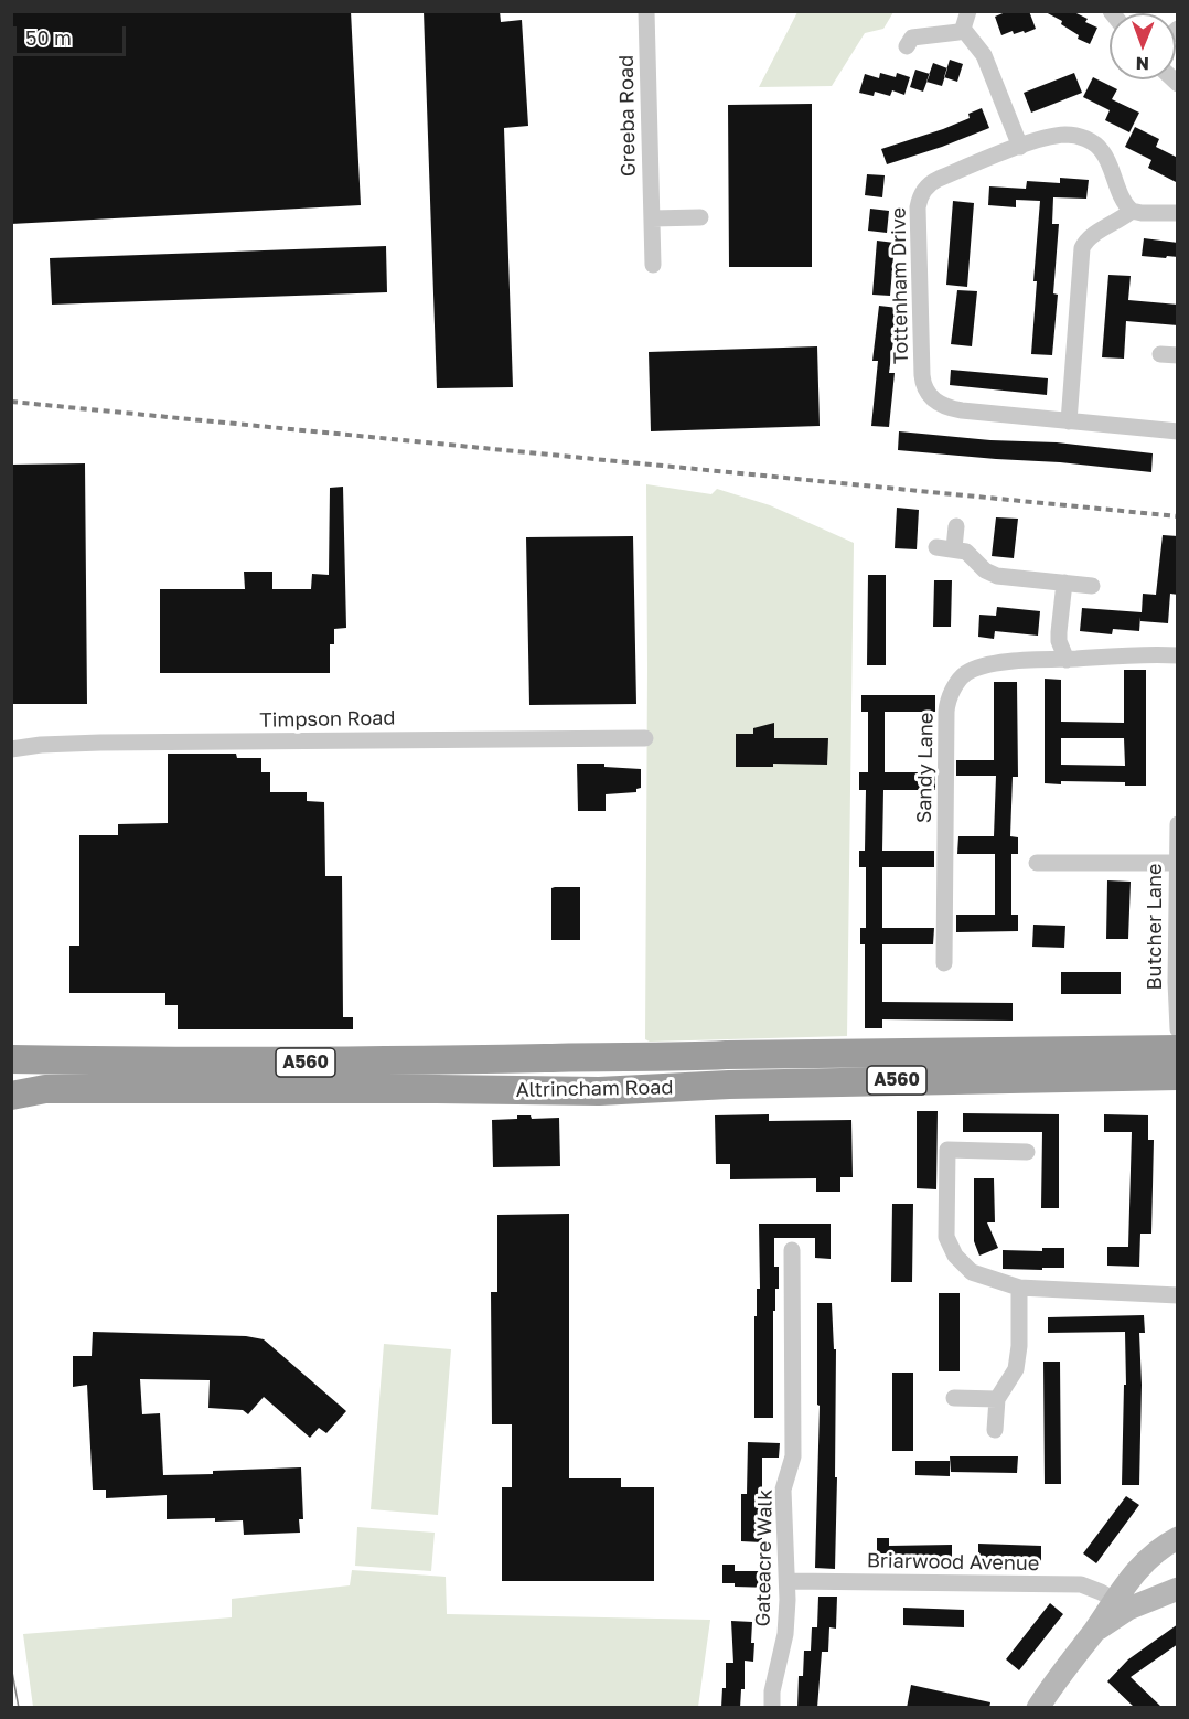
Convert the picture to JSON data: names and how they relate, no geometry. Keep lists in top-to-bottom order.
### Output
{
  "streets": {
    "highway": ["A560", "Altrincham Road"],
    "street": [
      "Greeba Road",
      "Tottenham Drive",
      "Timpson Road",
      "Sandy Lane",
      "Butcher Lane",
      "Gateacre Walk",
      "Briarwood Avenue"
    ]
  },
  "crossings": [
    ["Gateacre Walk", "Briarwood Avenue"]
  ],
  "scale_bar": "50 m",
  "north": "bottom"
}
